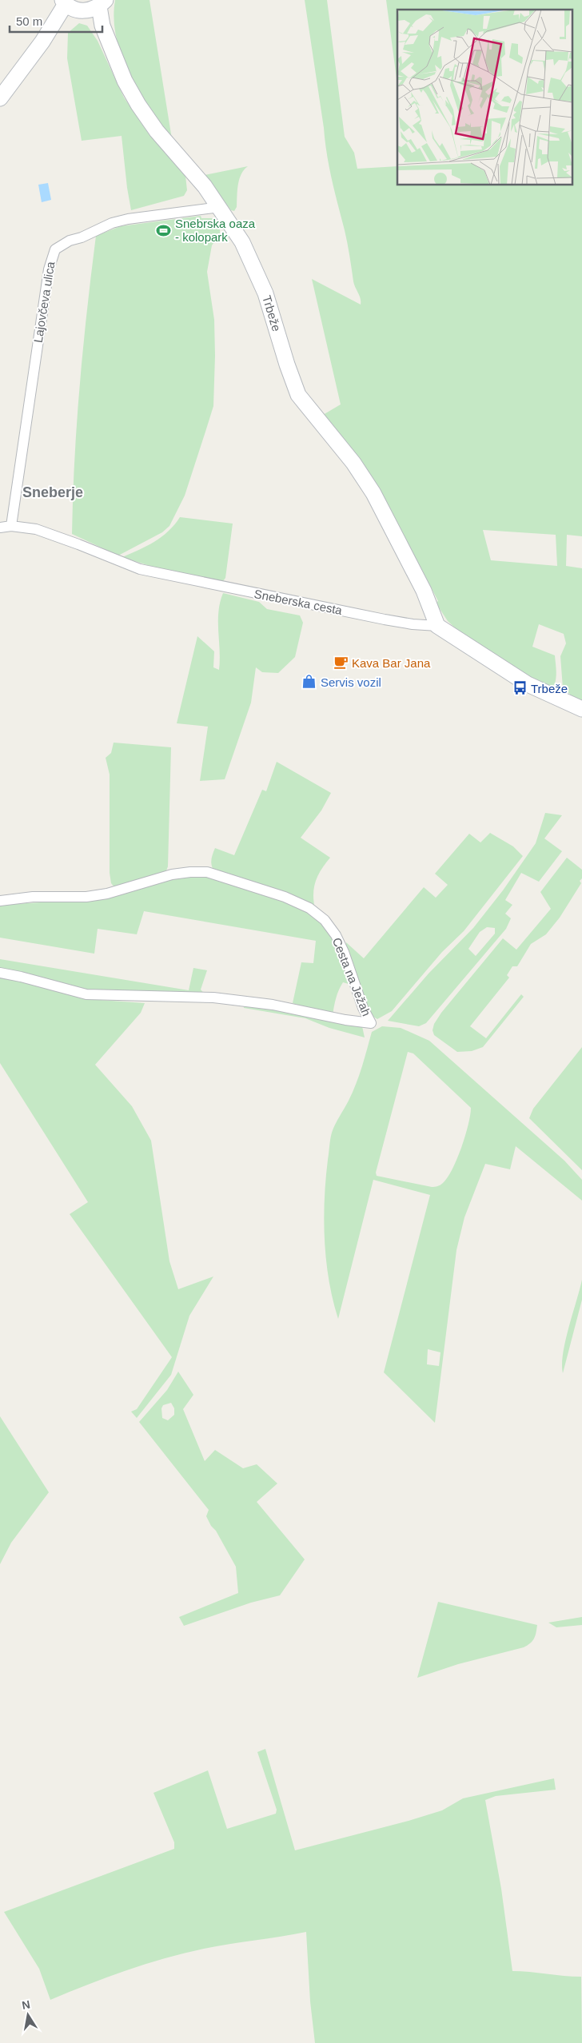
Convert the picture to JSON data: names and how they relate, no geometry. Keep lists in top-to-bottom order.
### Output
{
  "streets": {
    "street": [
      "Lajovčeva ulica",
      "Trbeže",
      "Sneberska cesta",
      "Cesta na Ježah"
    ]
  },
  "crossings": [
    ["Lajovčeva ulica", "Trbeže"],
    ["Lajovčeva ulica", "Sneberska cesta"],
    ["Trbeže", "Sneberska cesta"]
  ],
  "districts": ["Sneberje"],
  "places": {
    "sports": ["Snebrska oaza - kolopark"],
    "cafe": ["Kava Bar Jana"],
    "shop": ["Servis vozil"],
    "bus stop": ["Trbeže"]
  },
  "scale_bar": "50 m",
  "north": "top"
}
